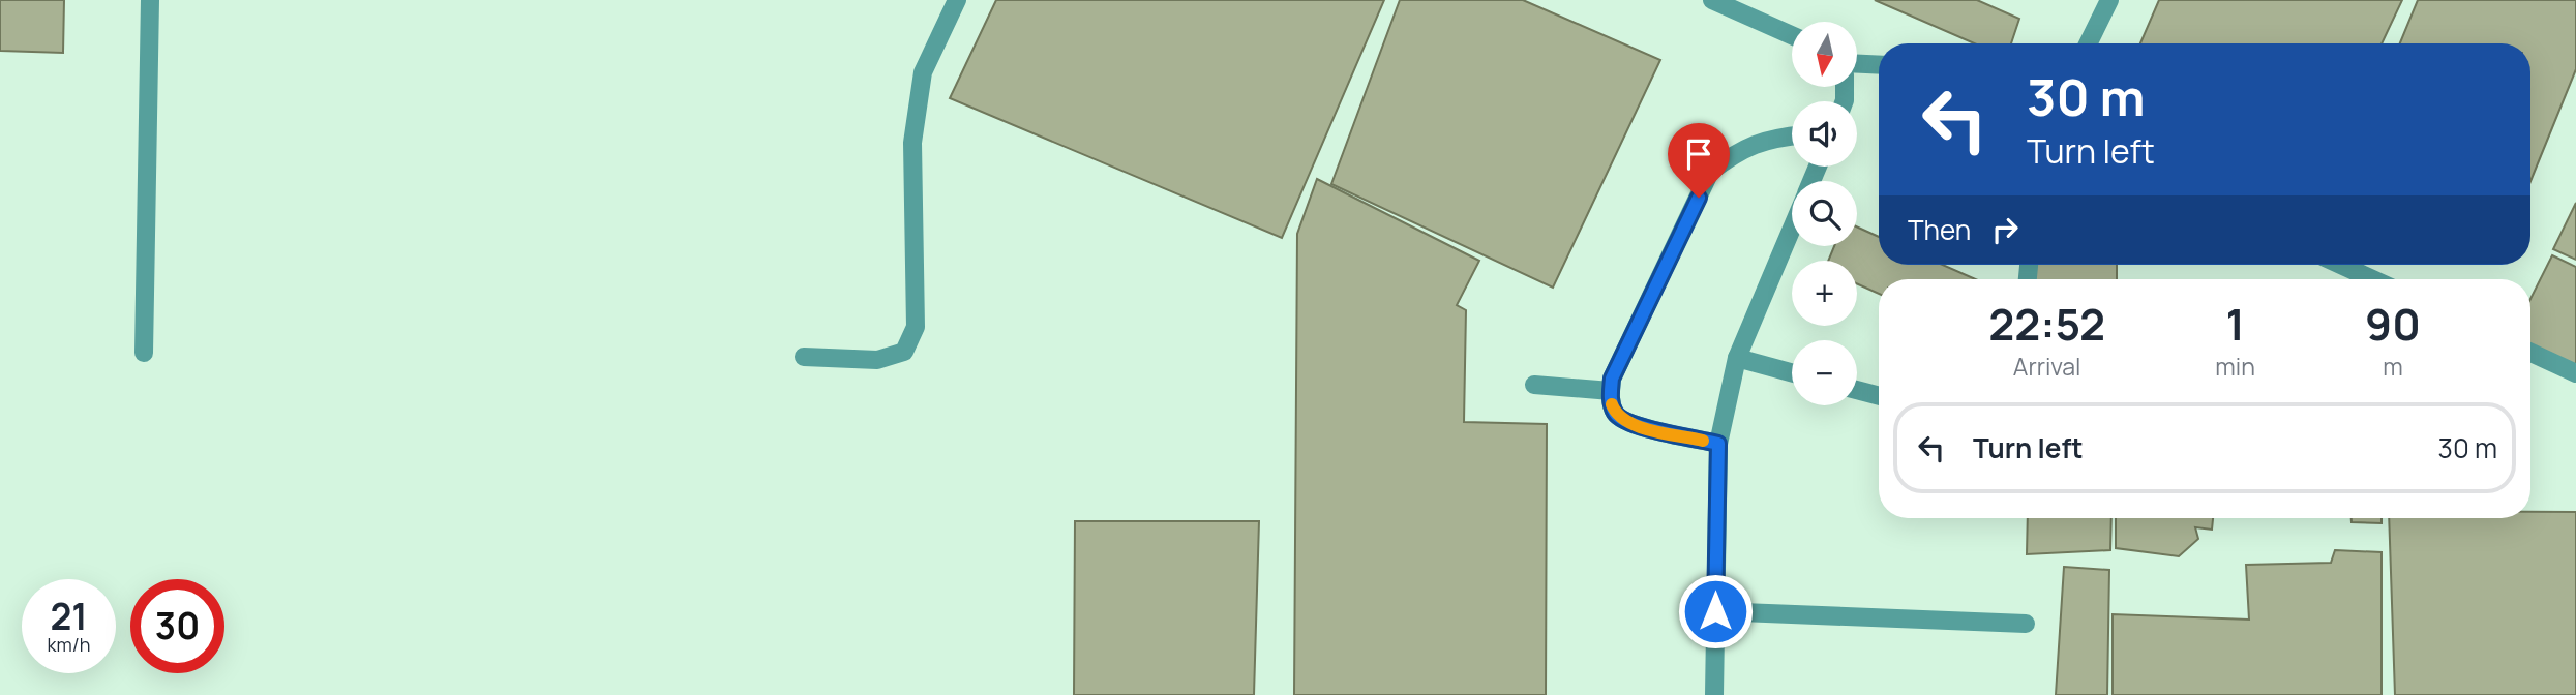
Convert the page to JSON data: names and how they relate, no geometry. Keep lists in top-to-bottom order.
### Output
{
  "north": "bottom",
  "page": {
    "map_buttons": ["+", "−"],
    "turn": ["30 m", "Turn left"],
    "then": "Then",
    "eta": [
      "22:52",
      "Arrival",
      "1",
      "min",
      "90",
      "m"
    ],
    "list": [
      {
        "name": "Turn left",
        "value": "30 m"
      }
    ],
    "speed": "21 km/h",
    "limit": "30"
  }
}
